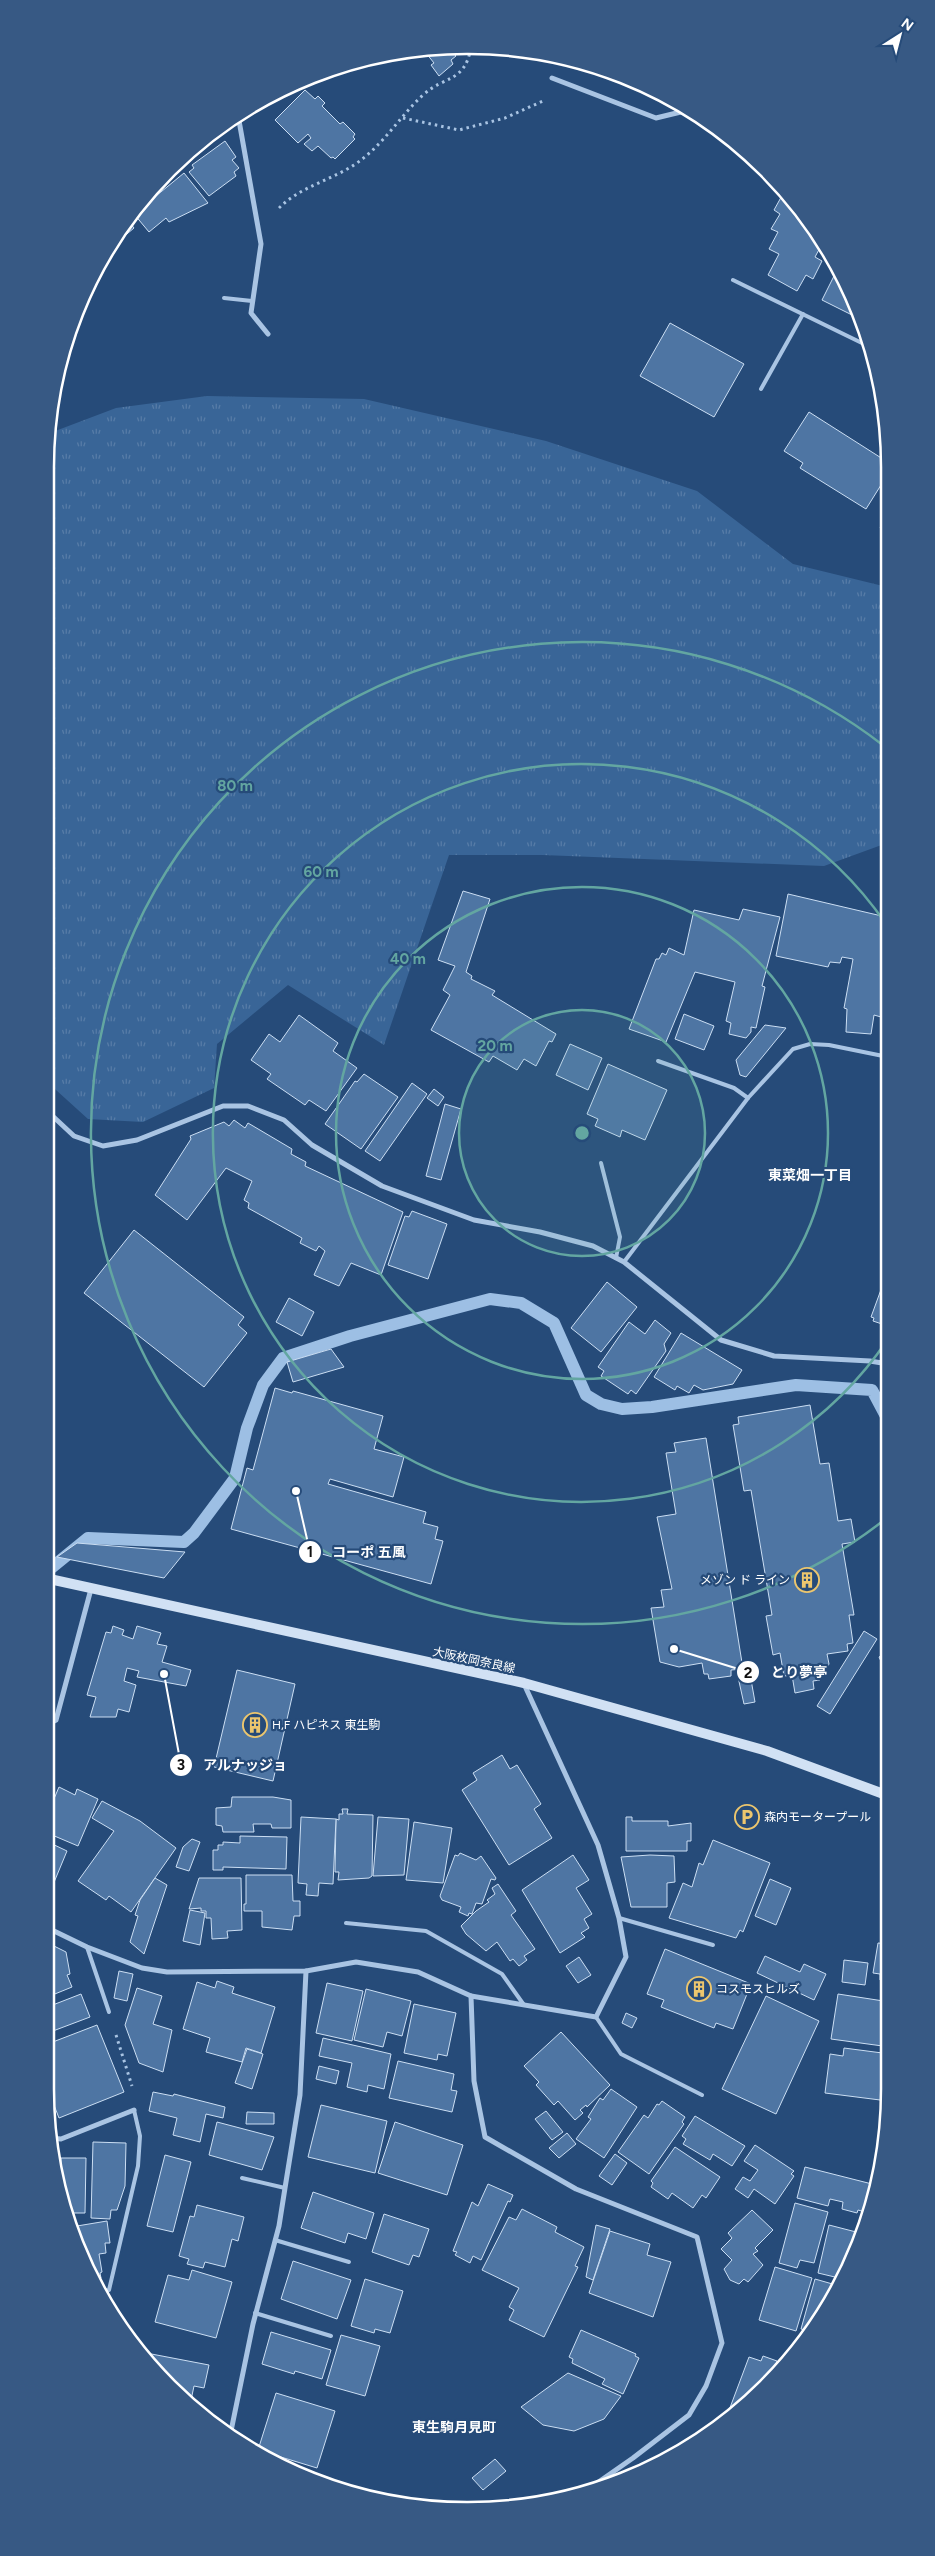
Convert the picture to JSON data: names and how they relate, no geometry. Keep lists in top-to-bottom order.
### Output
{
  "streets": {
    "main road": ["大阪枚岡奈良線"]
  },
  "districts": ["東菜畑一丁目", "東生駒月見町"],
  "places": {
    "other": ["コーポ 五風", "とり夢亭", "アルナッジョ"],
    "building": ["メゾン ド ライン", "H,F ハピネス 東生駒", "コスモスヒルズ"],
    "parking": ["森内モータープール"]
  },
  "north": "top right",
  "rings": [
    "80 m",
    "60 m",
    "40 m",
    "20 m"
  ]
}
